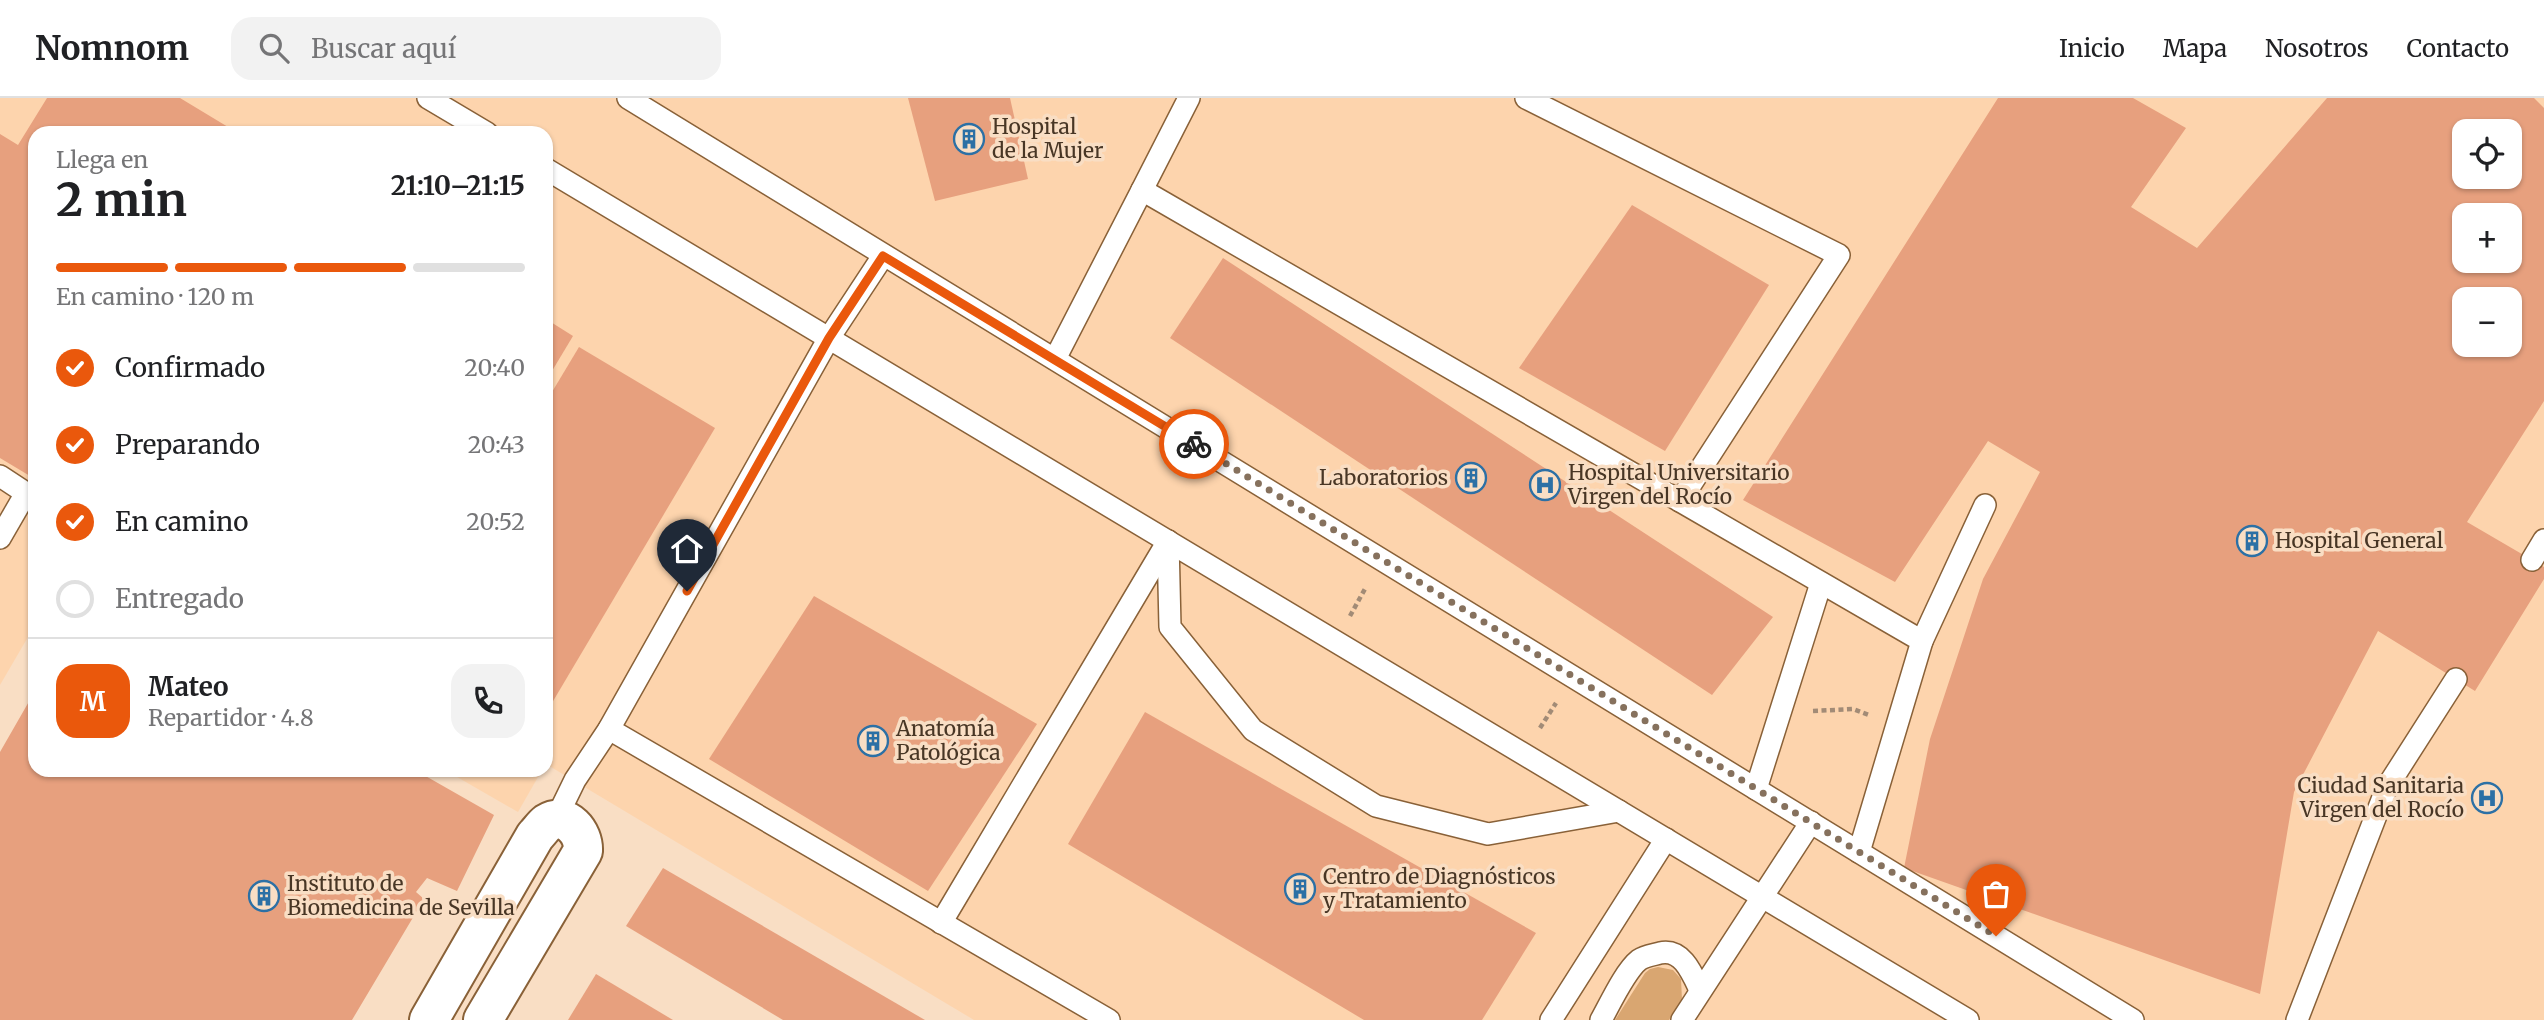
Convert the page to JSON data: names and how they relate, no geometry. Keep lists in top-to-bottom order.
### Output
{
  "places": {
    "building": [
      "Hospital de la Mujer",
      "Laboratorios",
      "Hospital General",
      "Anatomía Patológica",
      "Centro de Diagnósticos y Tratamiento",
      "Instituto de Biomedicina de Sevilla"
    ],
    "hospital": ["Hospital Universitario Virgen del Rocío", "Ciudad Sanitaria Virgen del Rocío"]
  },
  "page": {
    "header": "Nomnom",
    "search": "Buscar aquí",
    "nav": [
      "Inicio",
      "Mapa",
      "Nosotros",
      "Contacto"
    ],
    "map_buttons": ["+", "−"],
    "heading": ["2 min", "Llega en", "21:10–21:15"],
    "panel": ["Mateo", "Repartidor · 4.8"],
    "bar": "En camino · 120 m",
    "list": [
      ["Confirmado", "20:40"],
      ["Preparando", "20:43"],
      ["En camino", "20:52"],
      "Entregado"
    ],
    "round": "M"
  }
}
